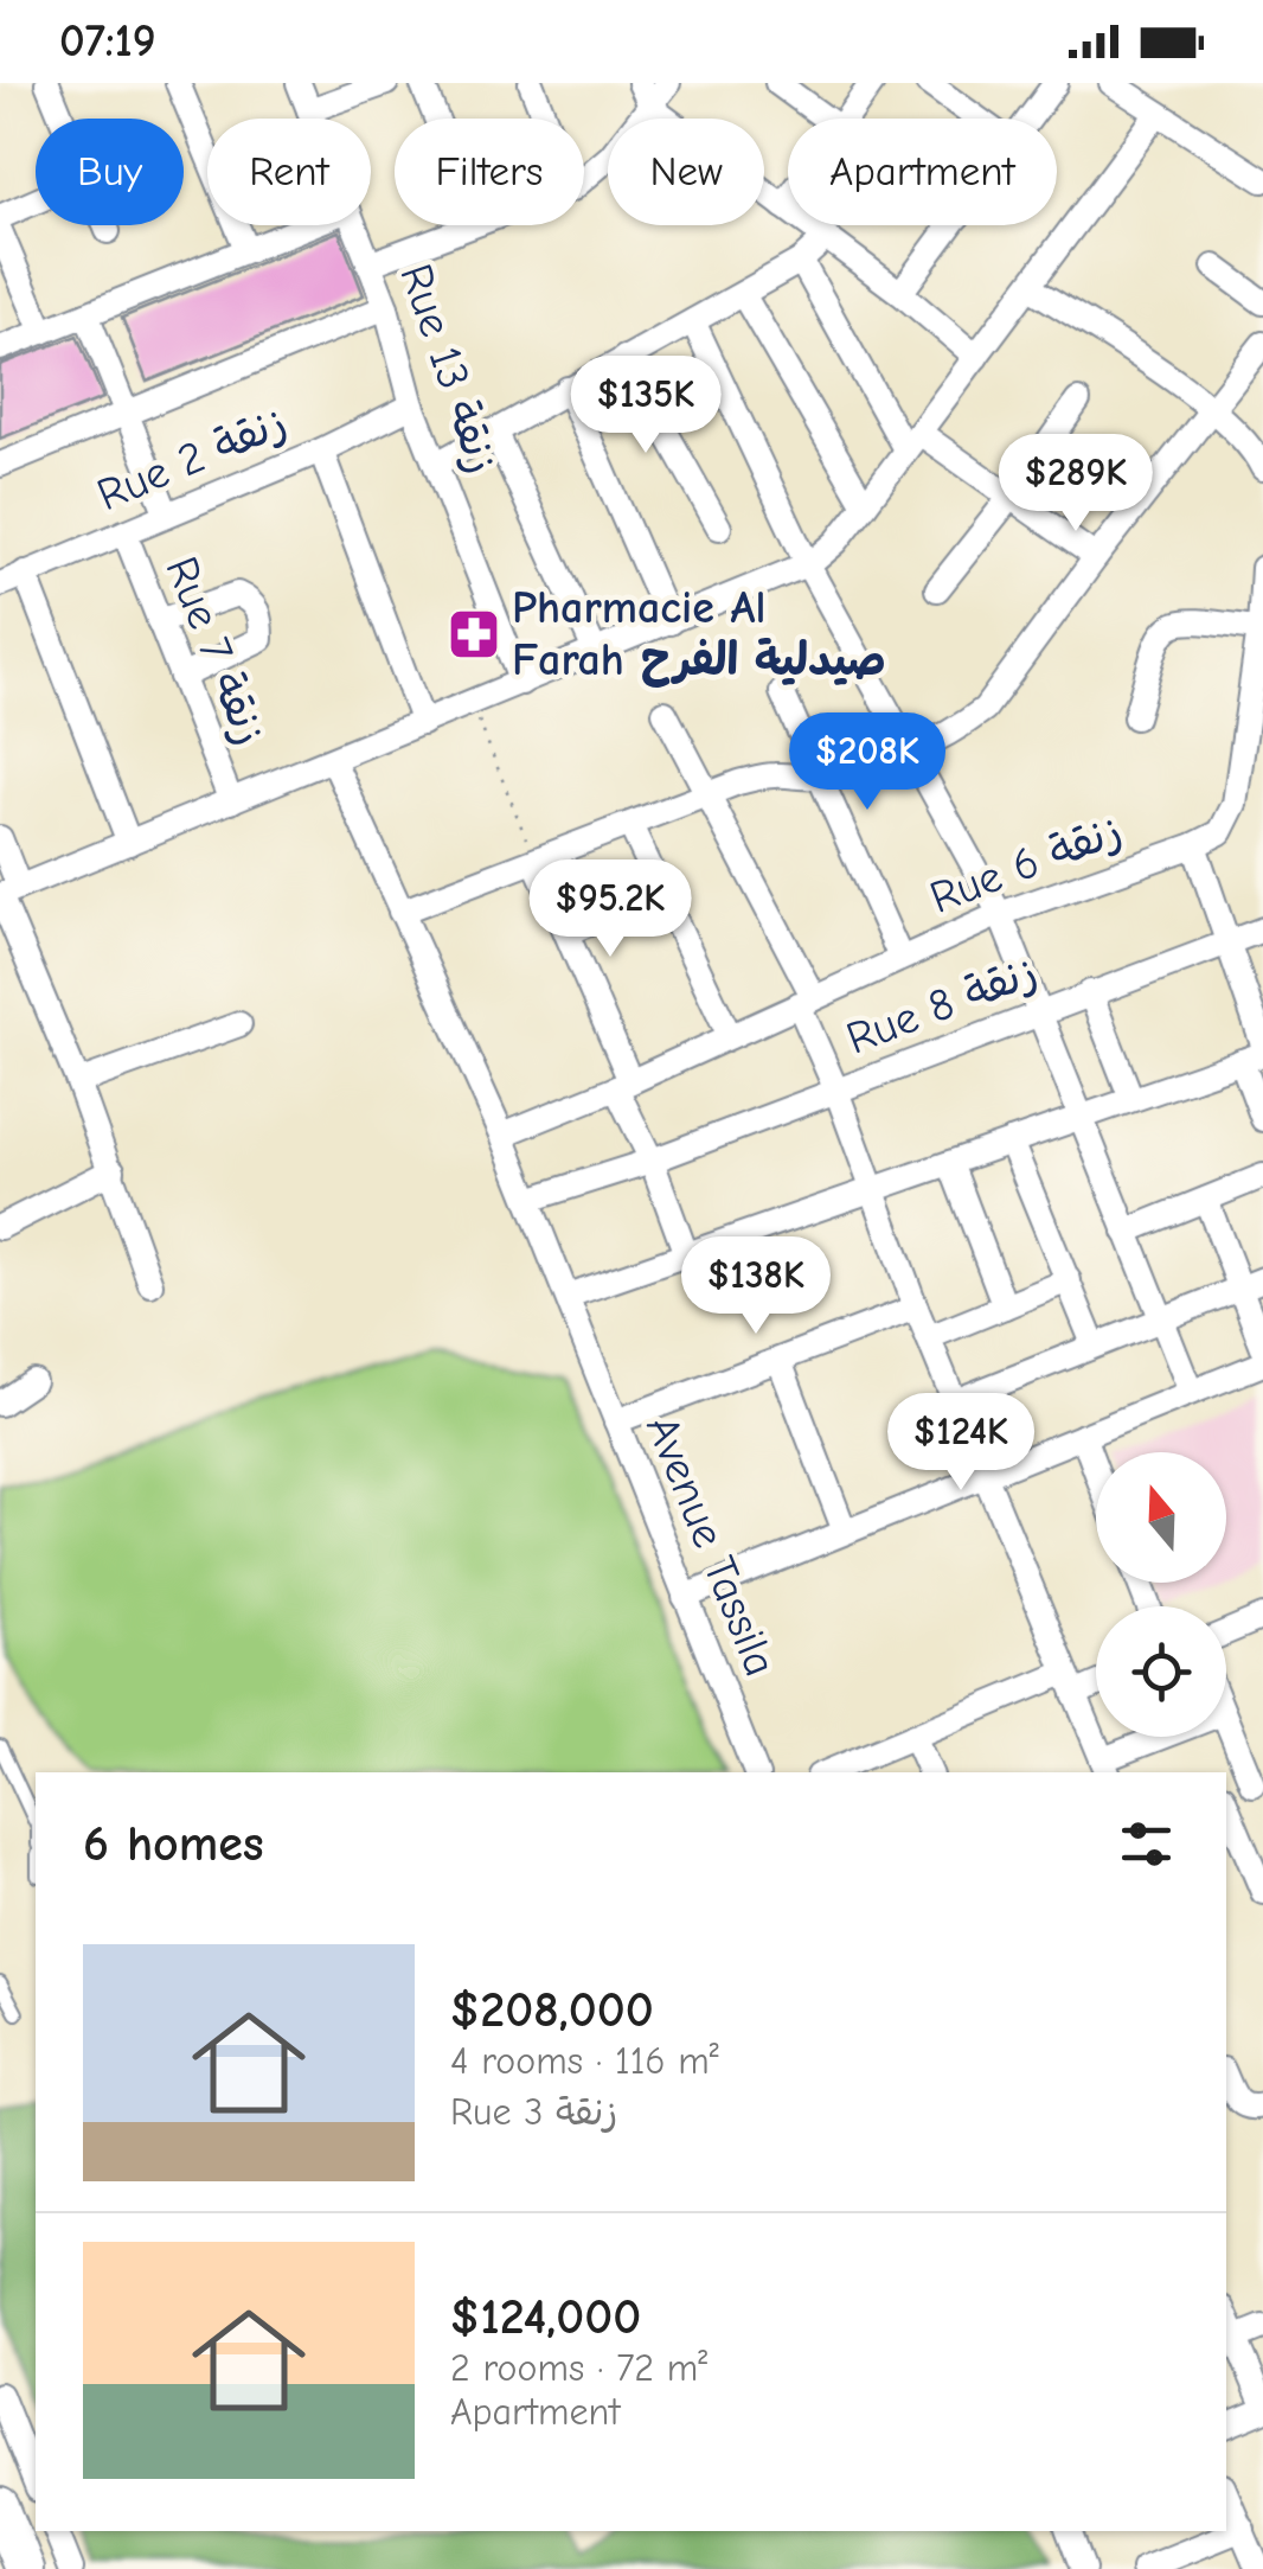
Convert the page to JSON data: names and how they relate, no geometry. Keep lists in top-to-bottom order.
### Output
{
  "streets": {
    "street": [
      "Rue 13 زنقة",
      "Rue 2 زنقة",
      "Rue 7 زنقة",
      "Rue 6 زنقة",
      "Rue 8 زنقة",
      "Avenue Tassila"
    ]
  },
  "crossings": [
    ["Rue 13 زنقة", "Rue 2 زنقة"],
    ["Rue 2 زنقة", "Rue 7 زنقة"],
    ["Rue 6 زنقة", "Avenue Tassila"],
    ["Rue 8 زنقة", "Avenue Tassila"]
  ],
  "places": {
    "pharmacy": ["Pharmacie Al Farah صيدلية الفرح"]
  },
  "north": "top",
  "page": {
    "status": "07:19",
    "chip": [
      "Buy",
      "Rent",
      "Filters",
      "New",
      "Apartment"
    ],
    "price": [
      "$135K",
      "$289K",
      "$208K",
      "$95.2K",
      "$138K",
      "$124K"
    ],
    "heading": "6 homes",
    "list": [
      {
        "name": "$208,000",
        "note": "4 rooms · 116 m² · Rue 3 زنقة"
      },
      {
        "name": "$124,000",
        "note": "2 rooms · 72 m² · Apartment"
      }
    ]
  }
}
